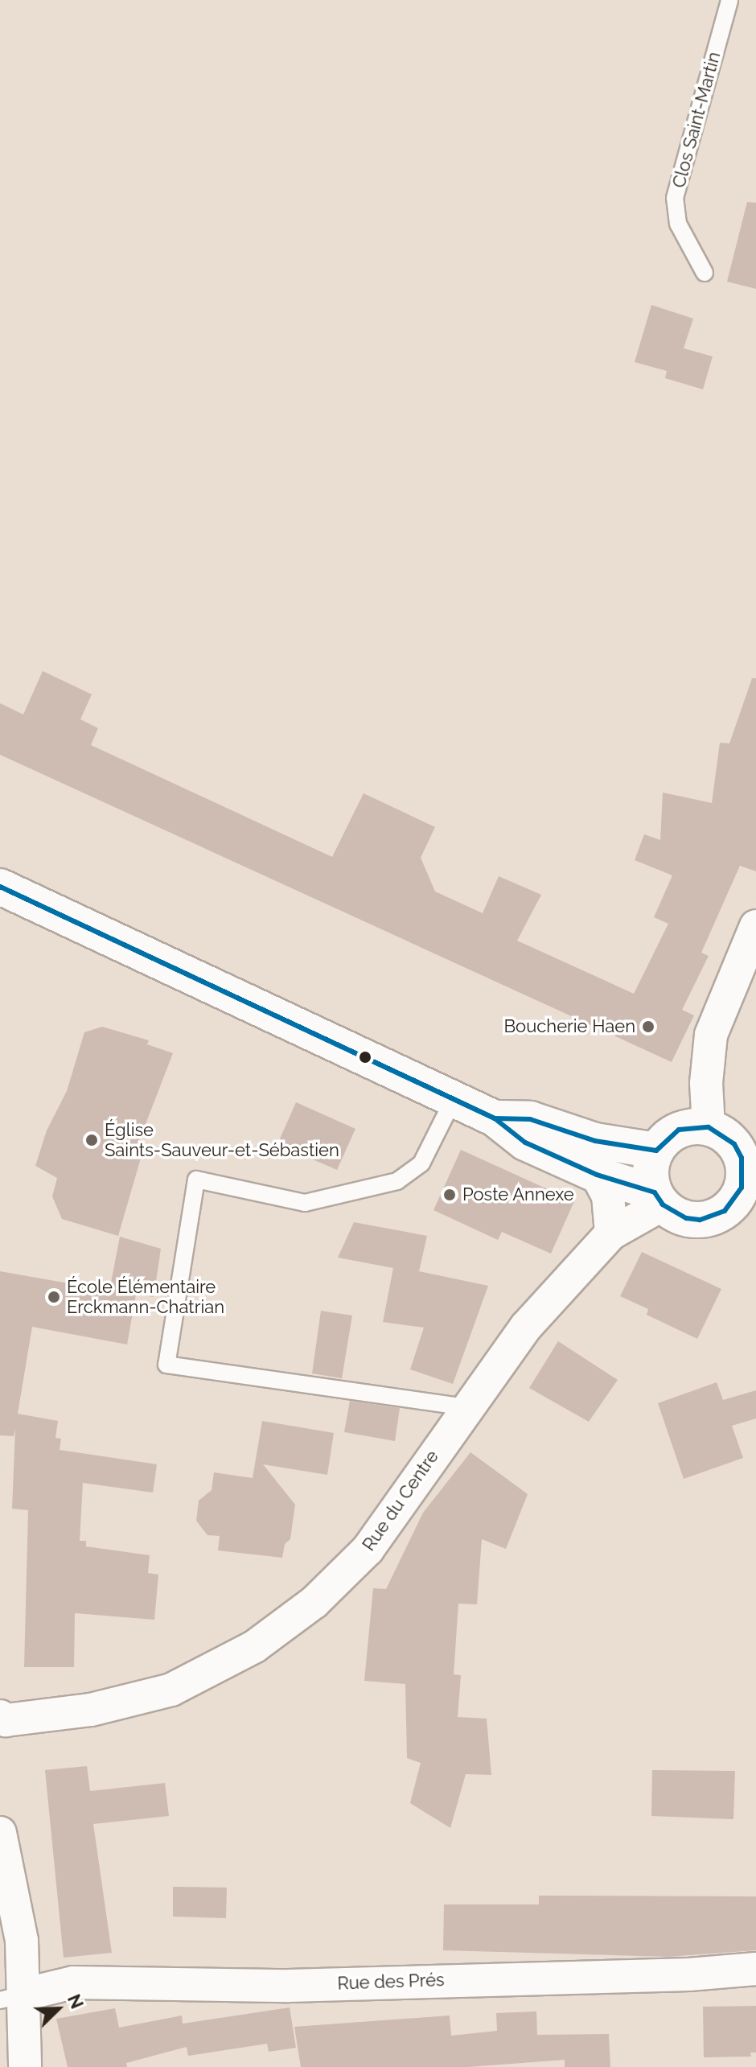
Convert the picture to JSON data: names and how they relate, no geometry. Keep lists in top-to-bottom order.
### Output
{
  "streets": {
    "street": ["Rue du Centre", "Rue des Prés"],
    "lane": ["Clos Saint-Martin"]
  },
  "places": [
    "Boucherie Haen",
    "Église Saints-Sauveur-et-Sébastien",
    "Poste Annexe",
    "École Élémentaire Erckmann-Chatrian"
  ],
  "north": "top right"
}
